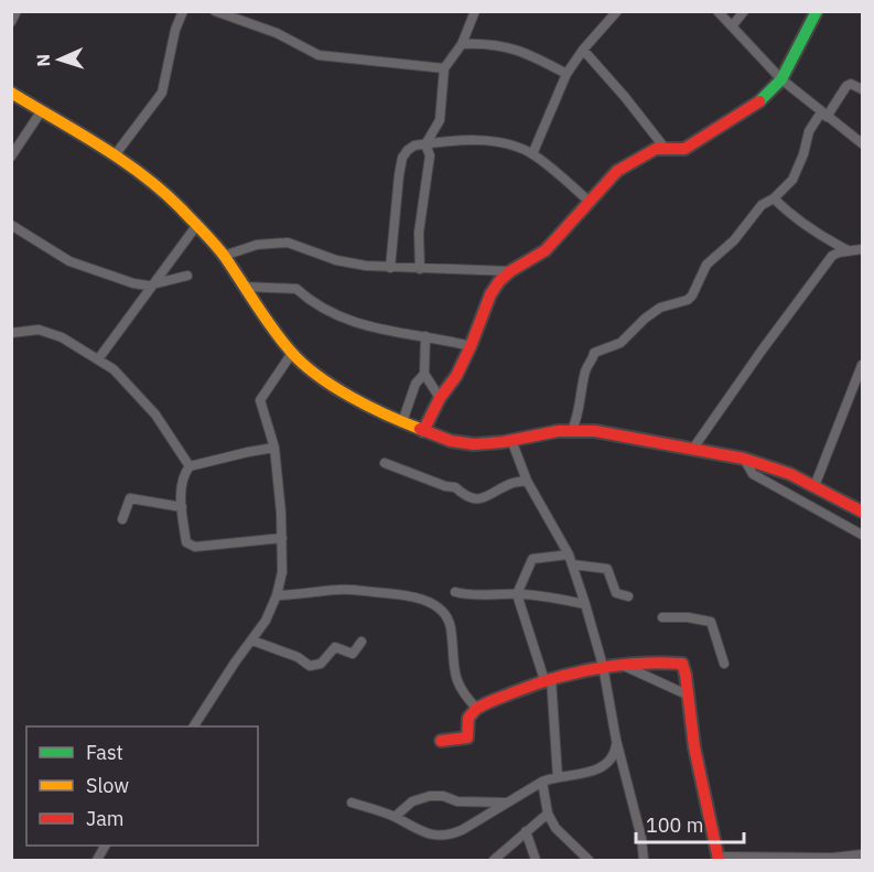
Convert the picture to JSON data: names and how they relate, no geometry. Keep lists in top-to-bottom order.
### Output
{
  "legend": ["Fast", "Slow", "Jam"],
  "scale_bar": "100 m",
  "north": "left"
}
